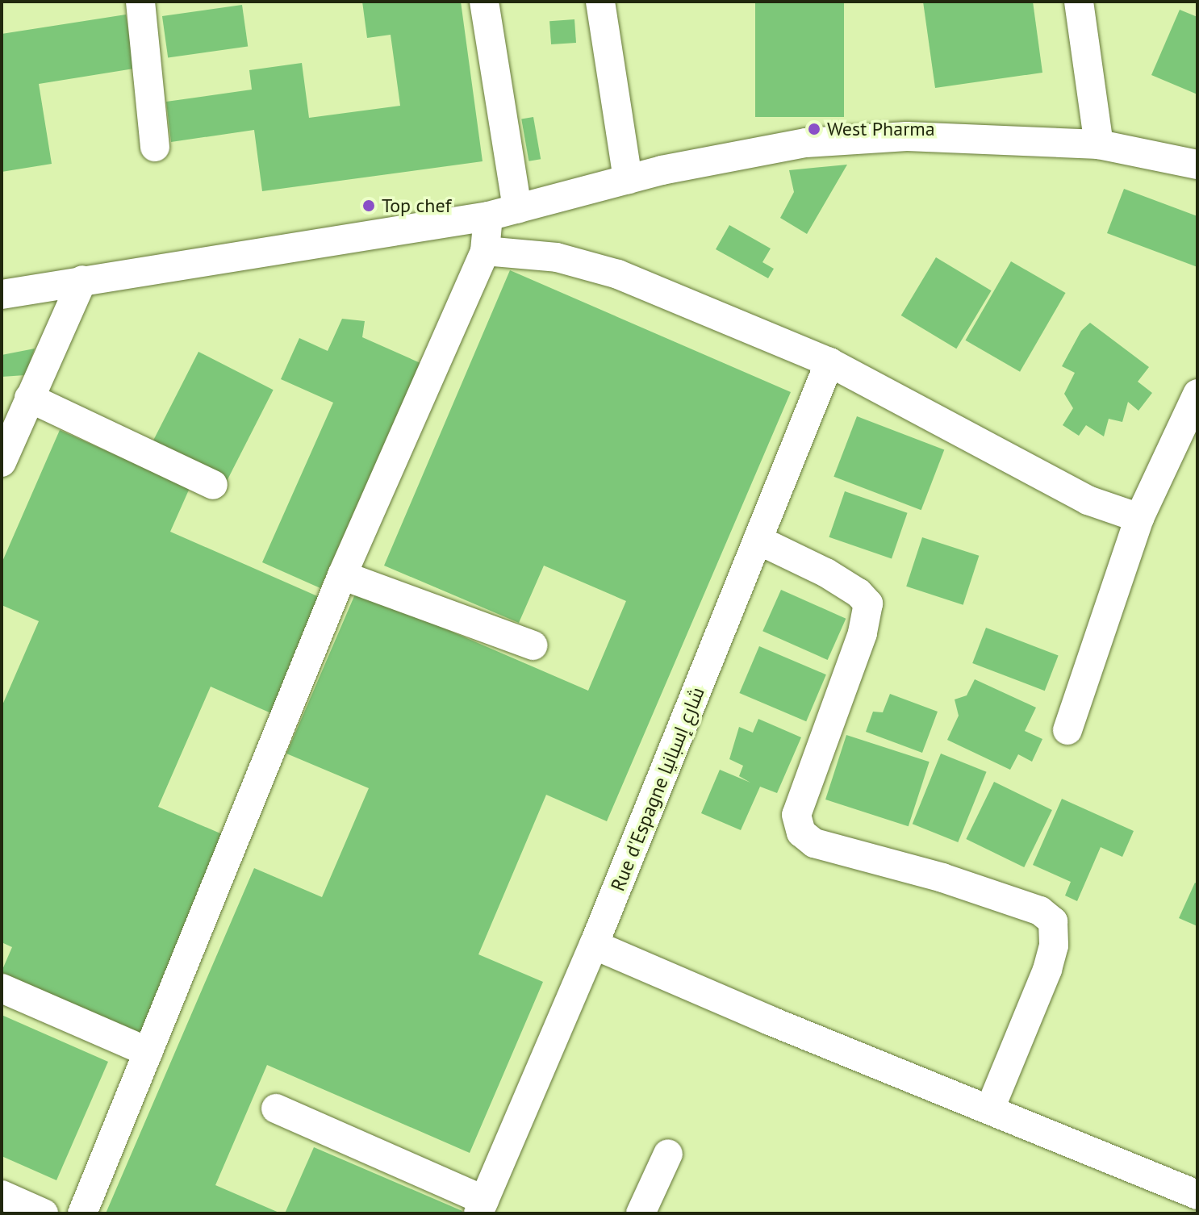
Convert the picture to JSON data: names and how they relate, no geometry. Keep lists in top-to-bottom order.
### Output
{
  "streets": {
    "street": ["Rue d'Espagne شارع إسبانيا"]
  },
  "places": ["West Pharma", "Top chef"]
}
